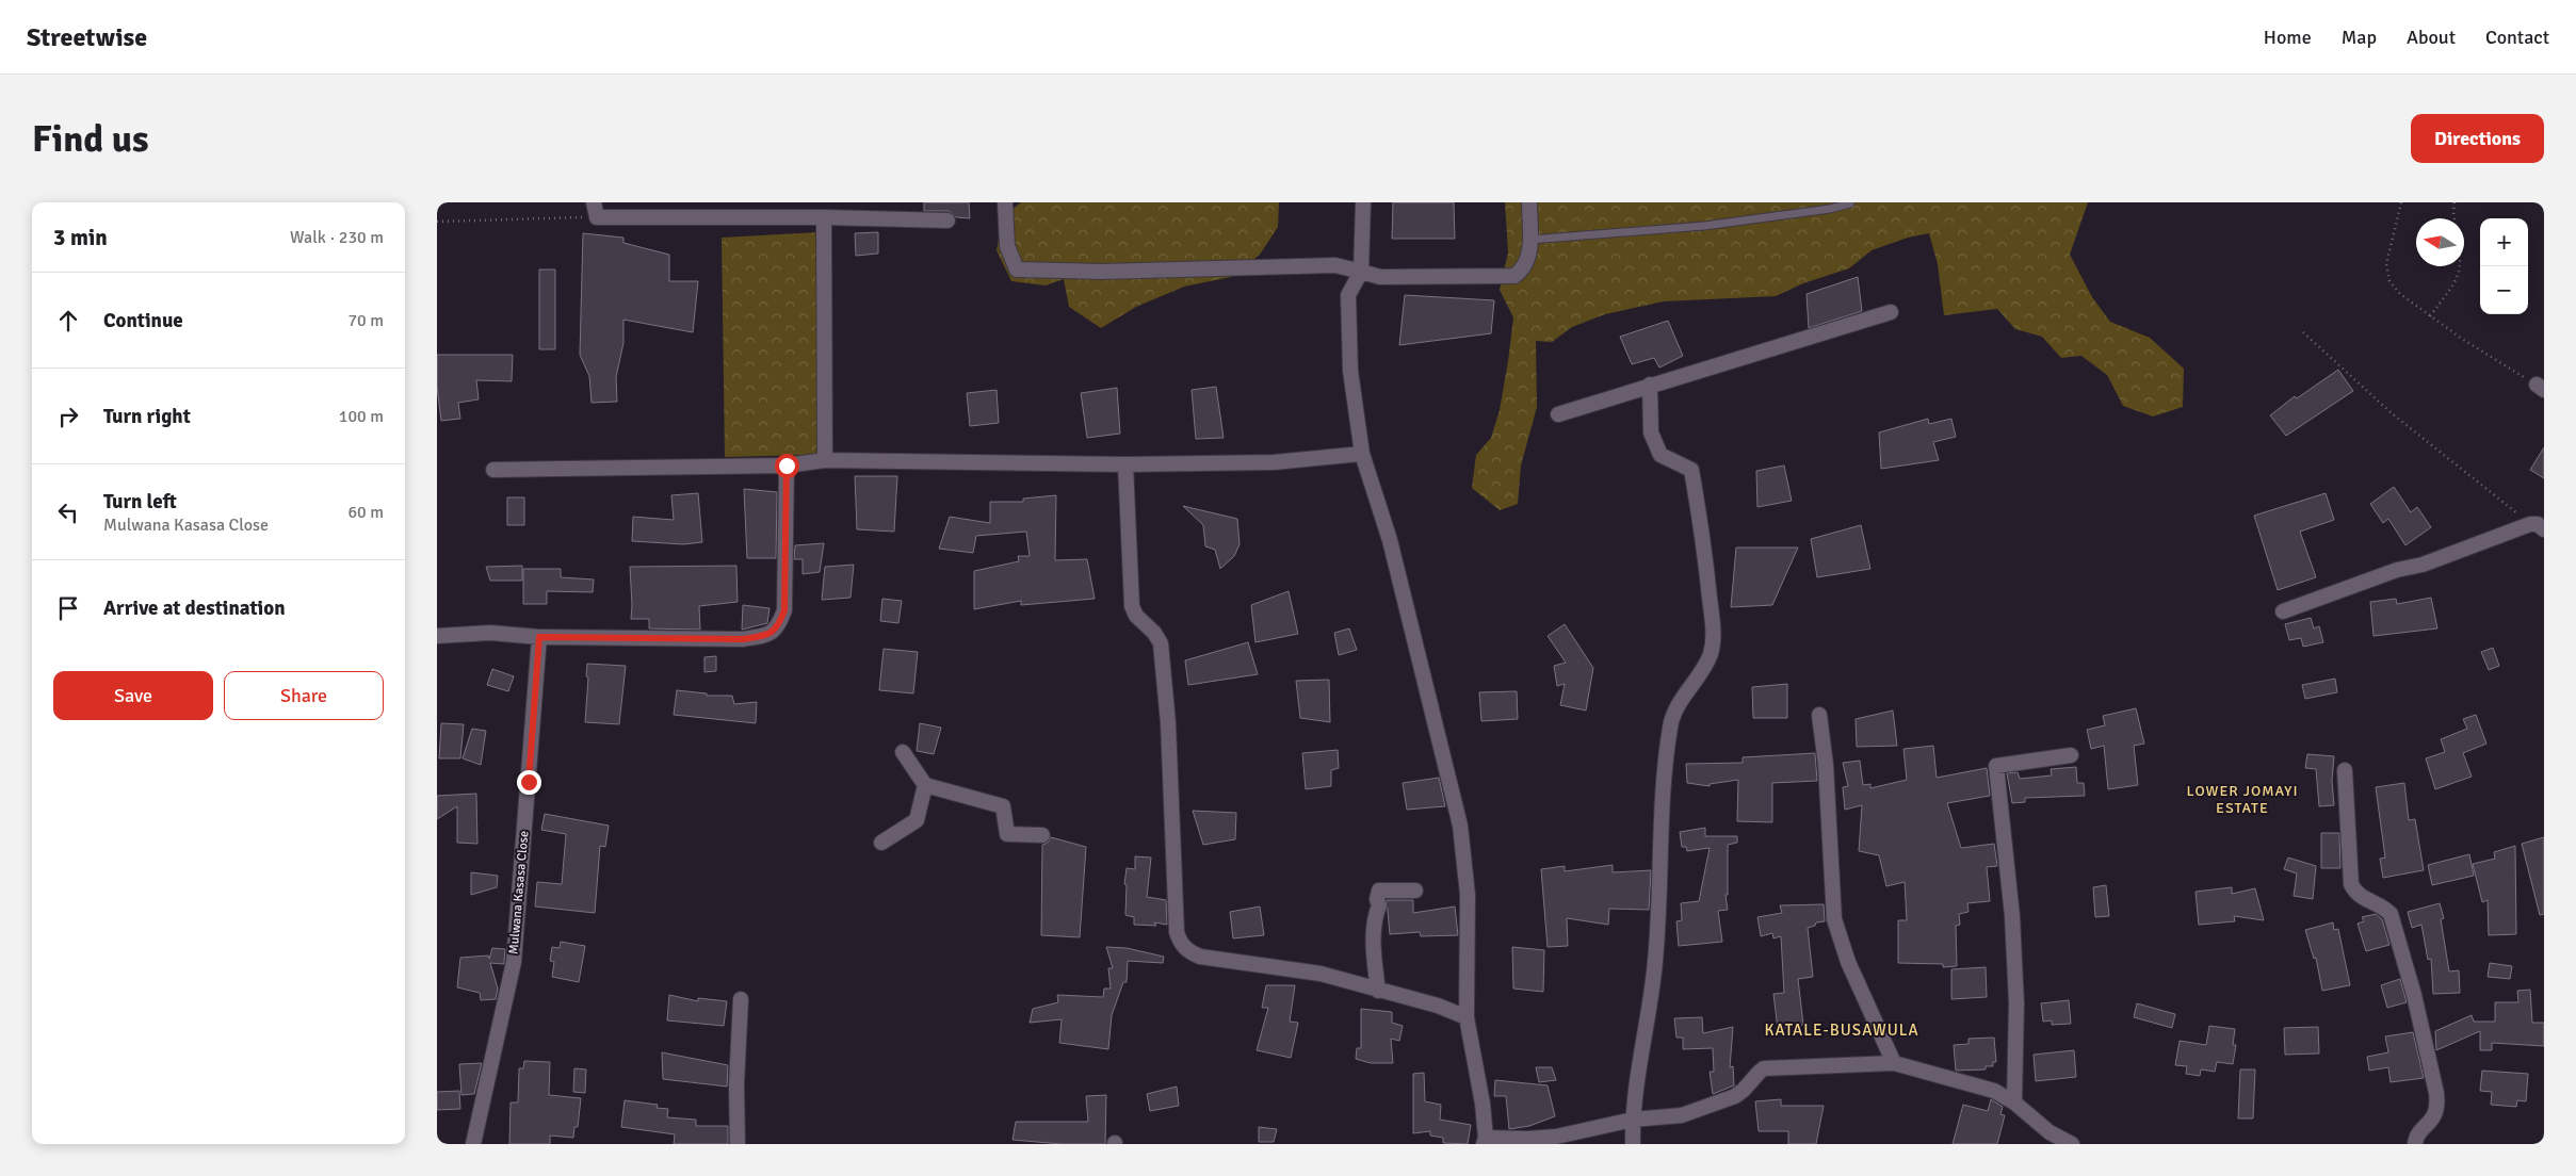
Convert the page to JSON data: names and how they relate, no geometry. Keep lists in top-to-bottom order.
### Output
{
  "streets": {
    "street": ["Mulwana Kasasa Close"]
  },
  "districts": ["LOWER JOMAYI ESTATE", "KATALE-BUSAWULA"],
  "north": "left",
  "page": {
    "header": "Streetwise",
    "nav": [
      "Home",
      "Map",
      "About",
      "Contact"
    ],
    "buttons": [
      "Directions",
      ["Save", "Share"]
    ],
    "title": "Find us",
    "heading": ["3 min", "Walk · 230 m"],
    "map_buttons": ["+", "−"],
    "list": [
      ["Continue", "70 m"],
      ["Turn right", "100 m"],
      ["Turn left", "Mulwana Kasasa Close", "60 m"],
      "Arrive at destination"
    ]
  }
}
